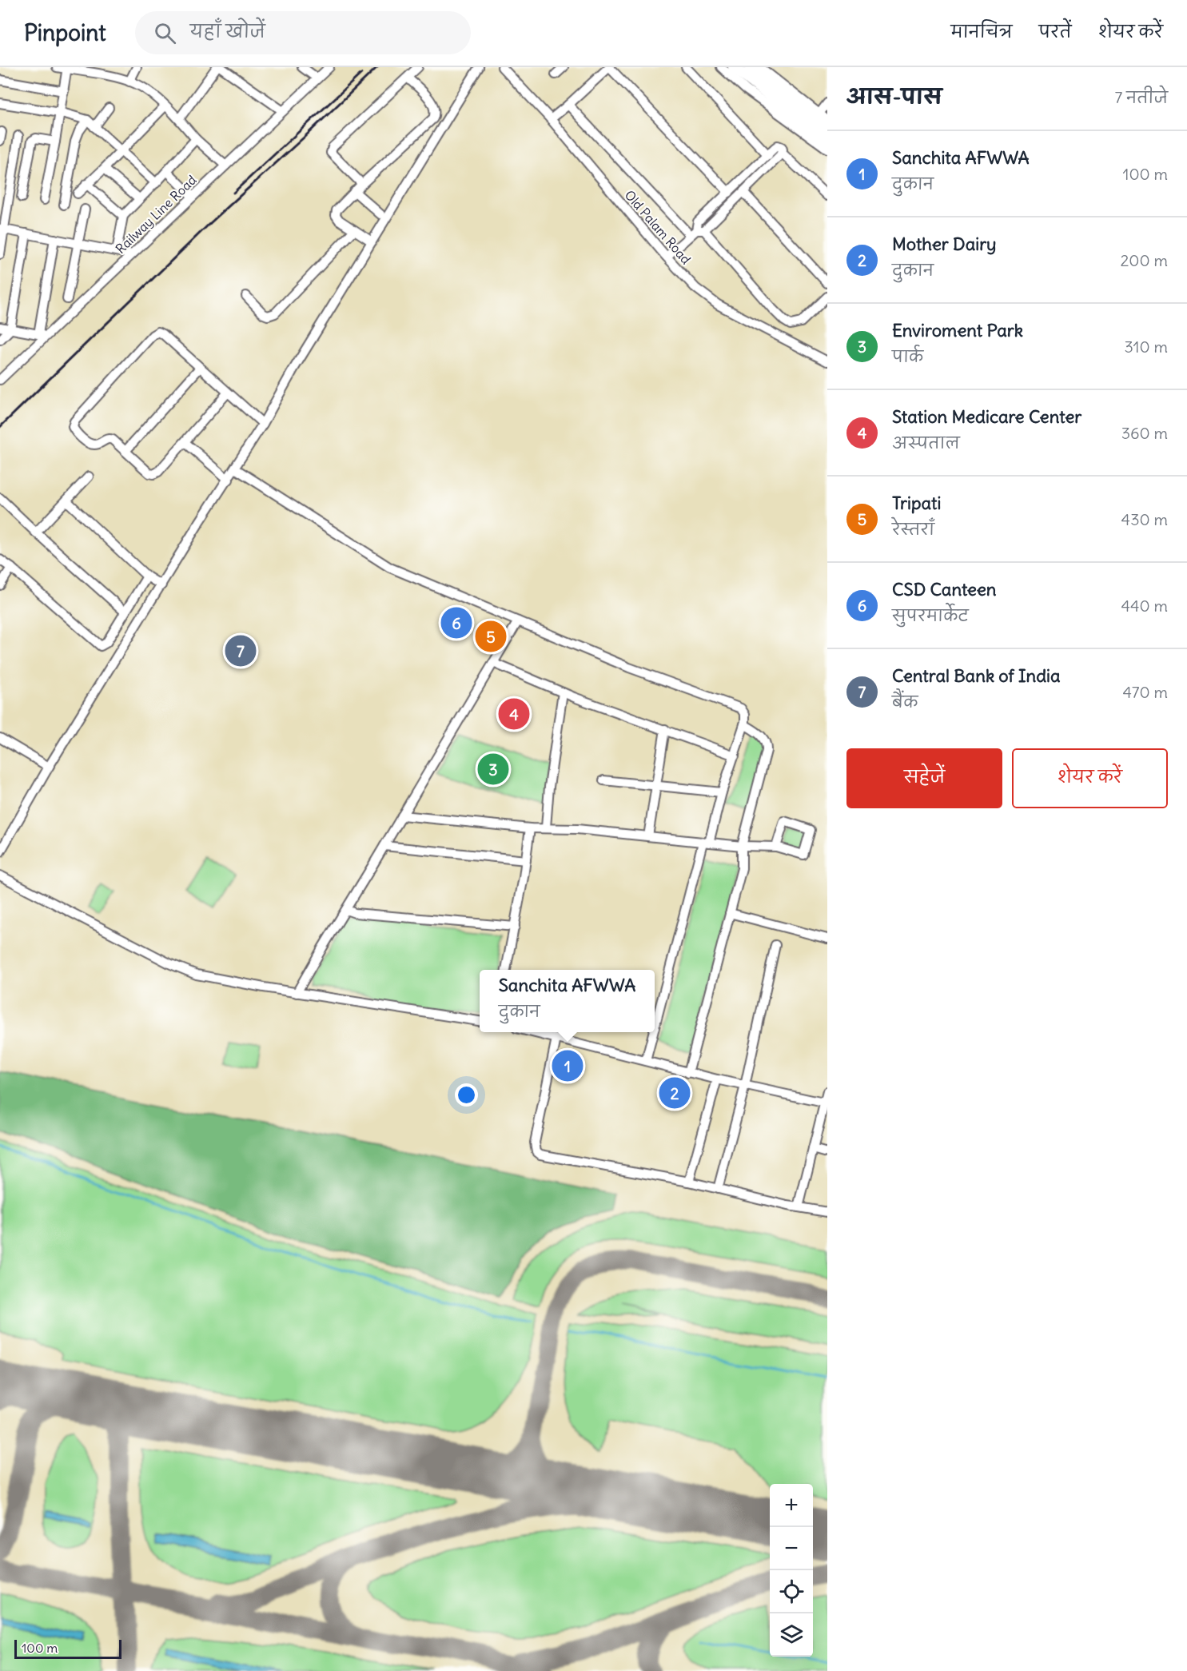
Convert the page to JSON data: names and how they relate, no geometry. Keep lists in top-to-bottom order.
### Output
{
  "streets": {
    "street": ["Railway Line Road", "Old Palam Road"]
  },
  "scale_bar": "100 m",
  "page": {
    "header": "Pinpoint",
    "search": "यहाँ खोजें",
    "nav": ["मानचित्र", "परतें", "शेयर करें"],
    "heading": ["आस-पास", "7 नतीजे"],
    "list": [
      {
        "mark": "1",
        "name": "Sanchita AFWWA",
        "note": "दुकान",
        "value": "100 m"
      },
      {
        "mark": "2",
        "name": "Mother Dairy",
        "note": "दुकान",
        "value": "200 m"
      },
      {
        "mark": "3",
        "name": "Enviroment Park",
        "note": "पार्क",
        "value": "310 m"
      },
      {
        "mark": "4",
        "name": "Station Medicare Center",
        "note": "अस्पताल",
        "value": "360 m"
      },
      {
        "mark": "5",
        "name": "Tripati",
        "note": "रेस्तराँ",
        "value": "430 m"
      },
      {
        "mark": "6",
        "name": "CSD Canteen",
        "note": "सुपरमार्केट",
        "value": "440 m"
      },
      {
        "mark": "7",
        "name": "Central Bank of India",
        "note": "बैंक",
        "value": "470 m"
      }
    ],
    "pins": [
      "6",
      "5",
      "7",
      "4",
      "3",
      "1",
      "2"
    ],
    "buttons": ["सहेजें", "शेयर करें"],
    "popup": ["Sanchita AFWWA", "दुकान"],
    "map_buttons": ["+", "−"],
    "scale": "100 m"
  }
}
